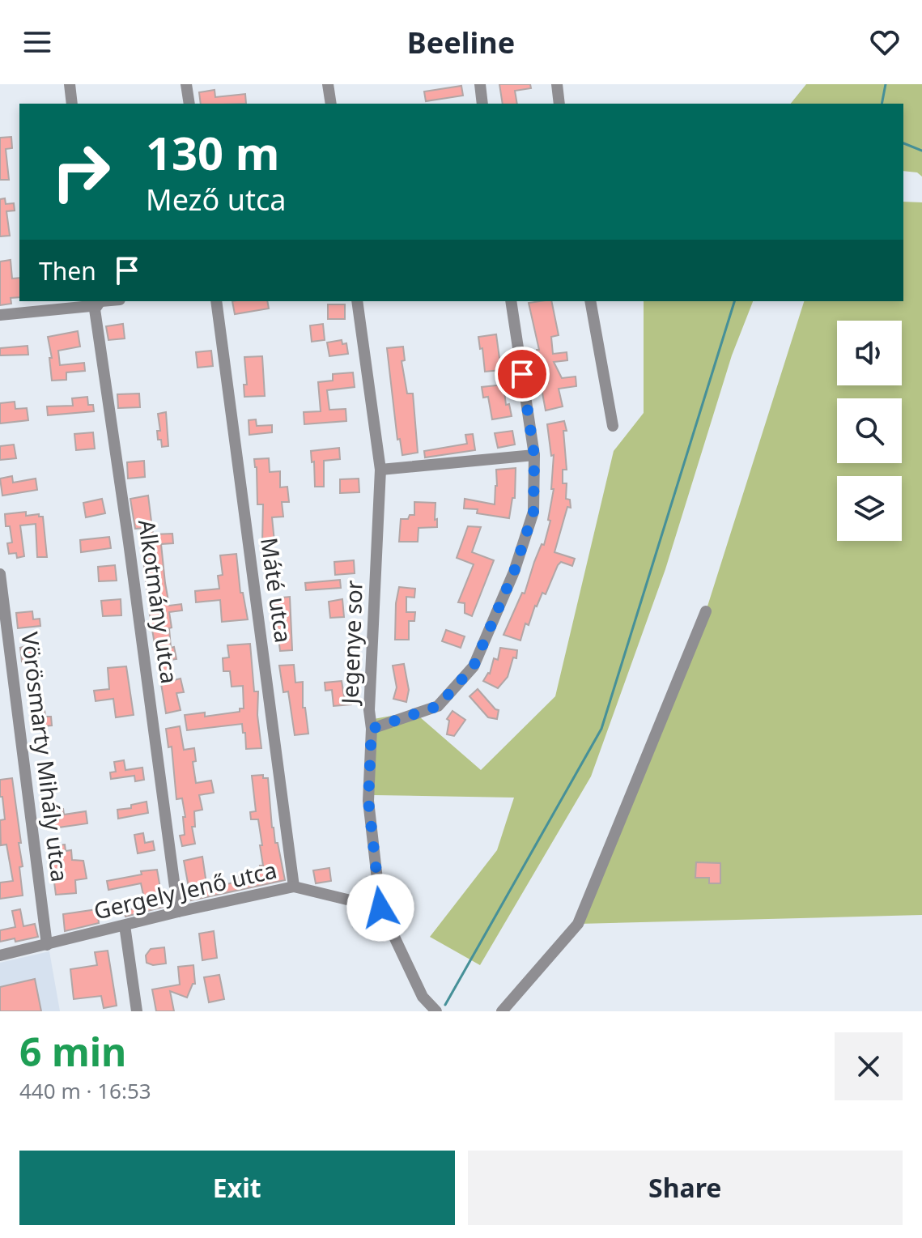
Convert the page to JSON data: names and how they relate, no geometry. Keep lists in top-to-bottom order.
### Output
{
  "streets": {
    "street": [
      "Máté utca",
      "Alkotmány utca",
      "Jegenye sor",
      "Vörösmarty Mihály utca",
      "Gergely Jenő utca"
    ]
  },
  "crossings": [
    ["Máté utca", "Gergely Jenő utca"],
    ["Alkotmány utca", "Gergely Jenő utca"],
    ["Jegenye sor", "Gergely Jenő utca"],
    ["Vörösmarty Mihály utca", "Gergely Jenő utca"]
  ],
  "page": {
    "header": "Beeline",
    "turn": ["130 m", "Mező utca"],
    "then": "Then",
    "heading": ["6 min", "440 m · 16:53"],
    "buttons": ["Exit", "Share"]
  }
}
